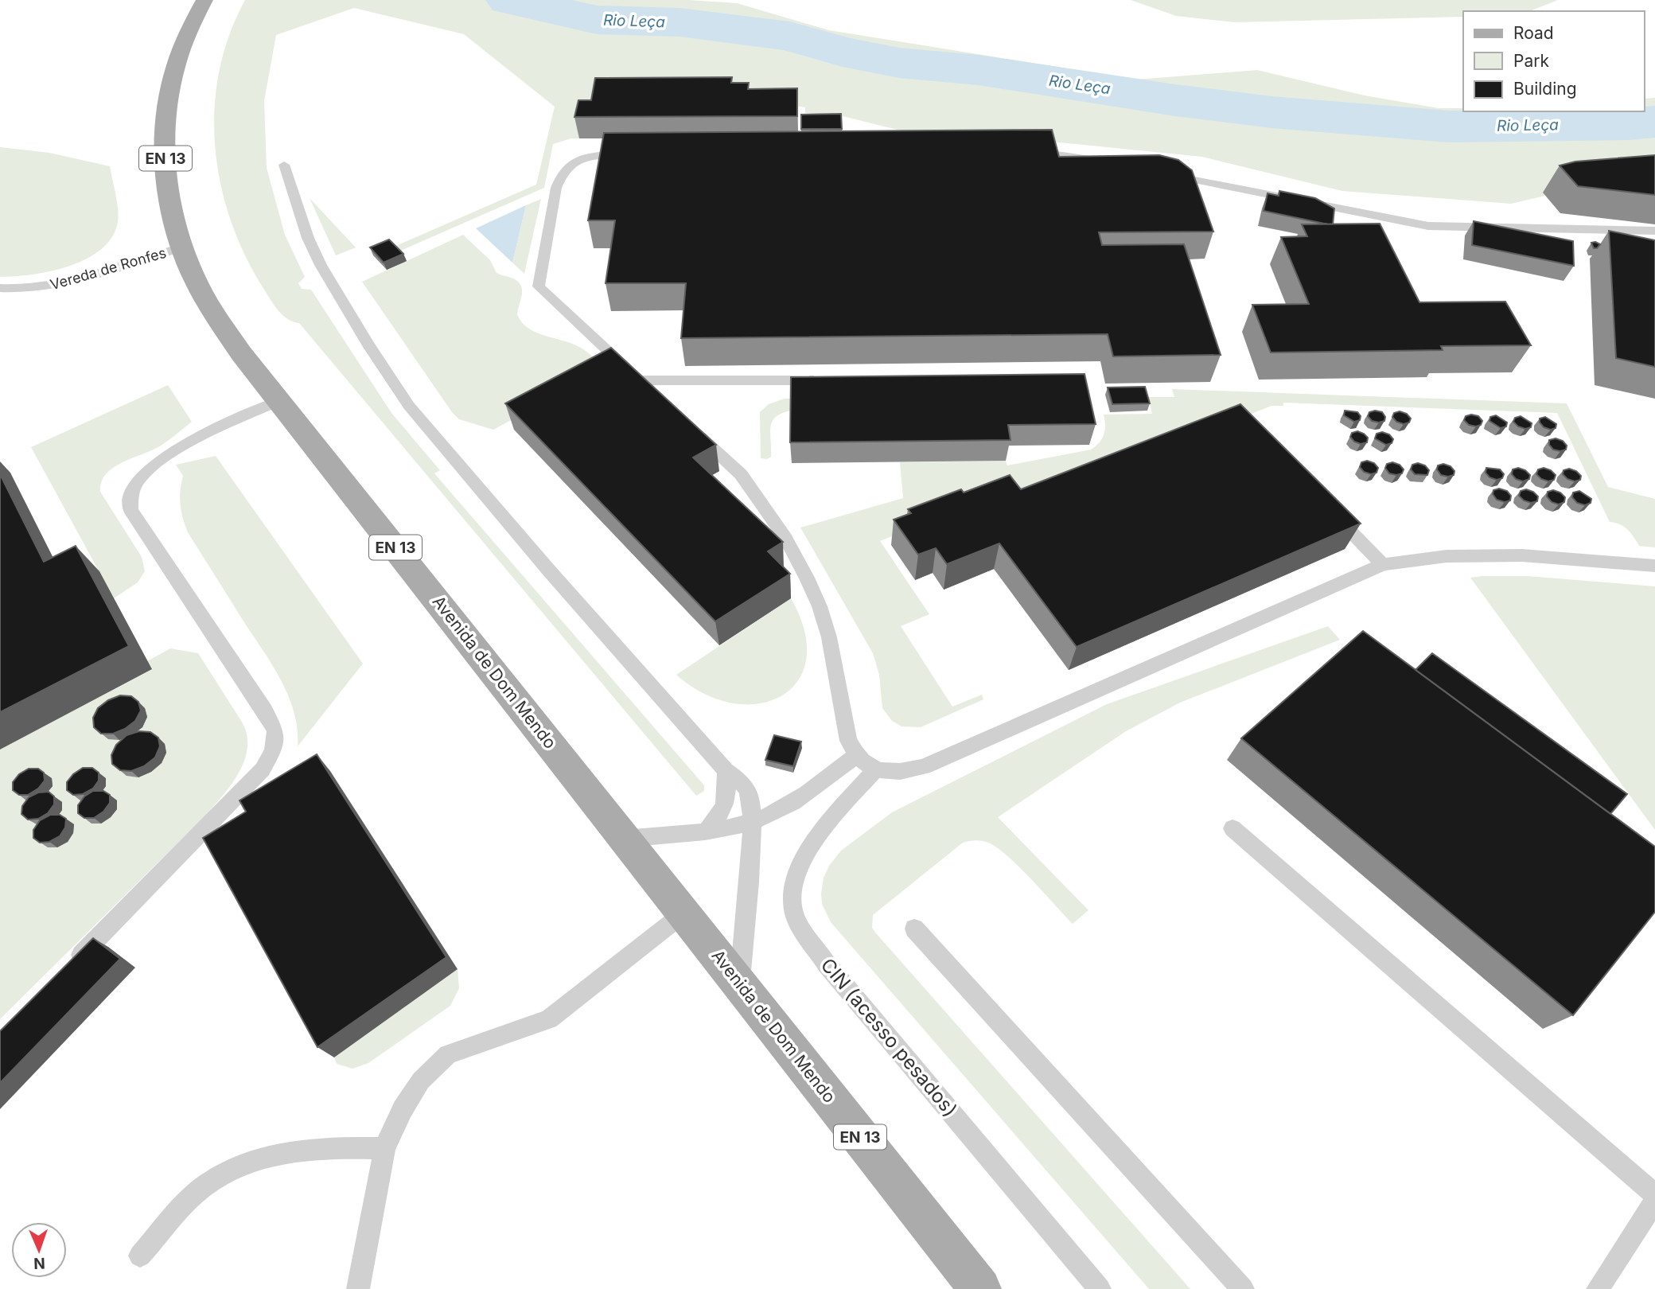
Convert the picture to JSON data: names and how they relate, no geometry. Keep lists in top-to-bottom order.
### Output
{
  "streets": {
    "main road": ["EN 13", "Avenida de Dom Mendo"],
    "lane": ["Vereda de Ronfes", "CIN (acesso pesados)"]
  },
  "crossings": [
    ["Vereda de Ronfes", "Avenida de Dom Mendo"]
  ],
  "water": ["Rio Leça"],
  "legend": ["Road", "Park", "Building"],
  "north": "bottom"
}
